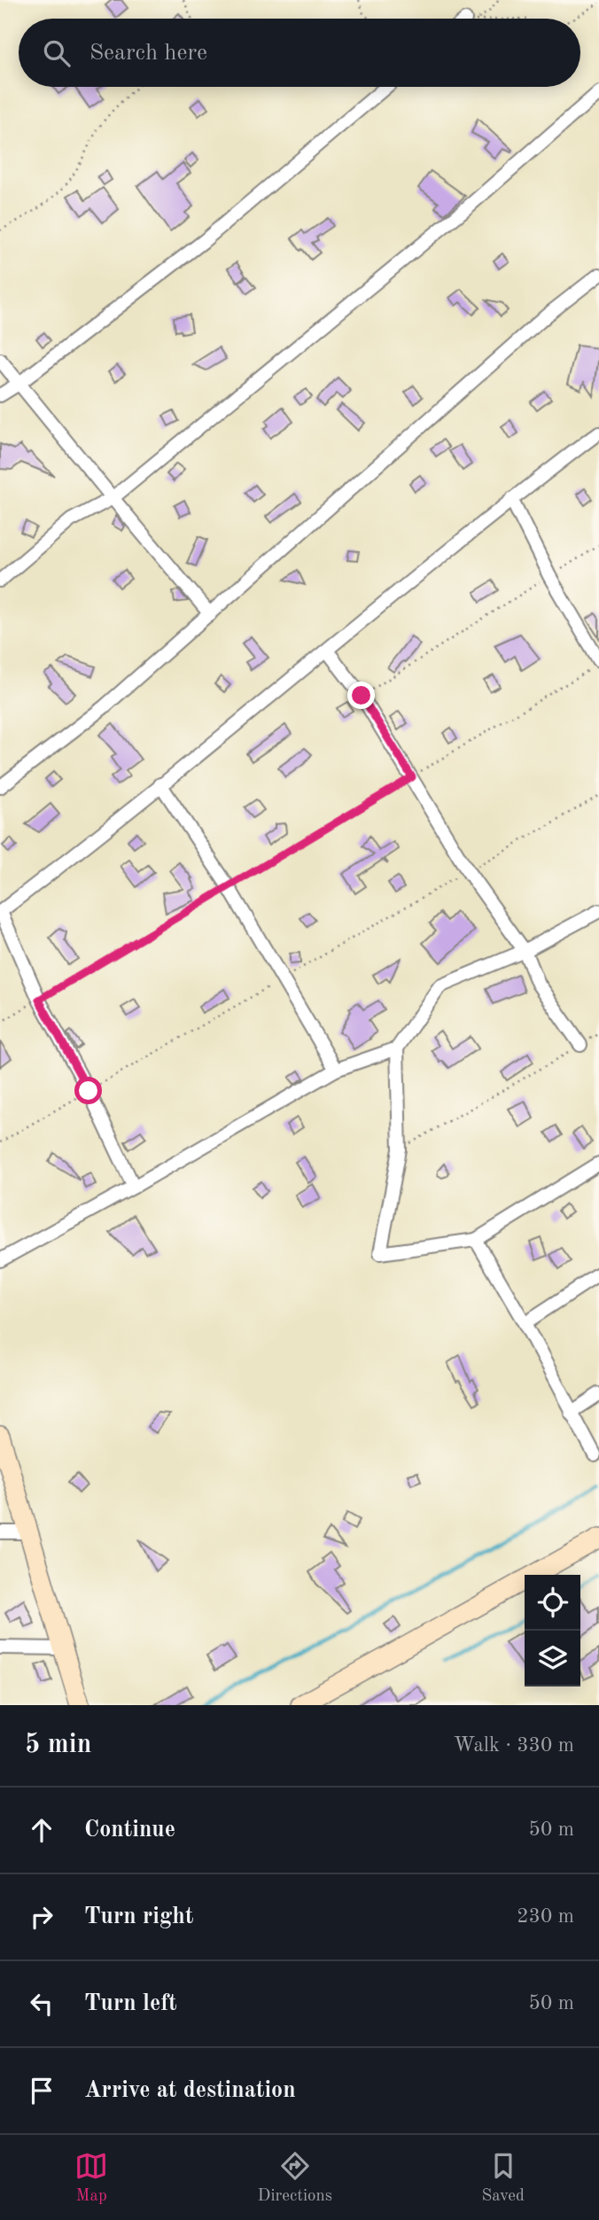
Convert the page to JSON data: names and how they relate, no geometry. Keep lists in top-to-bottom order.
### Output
{
  "page": {
    "search": "Search here",
    "heading": ["5 min", "Walk · 330 m"],
    "list": [
      ["Continue", "50 m"],
      ["Turn right", "230 m"],
      ["Turn left", "50 m"],
      "Arrive at destination"
    ],
    "nav": ["Map", "Directions", "Saved"]
  }
}
